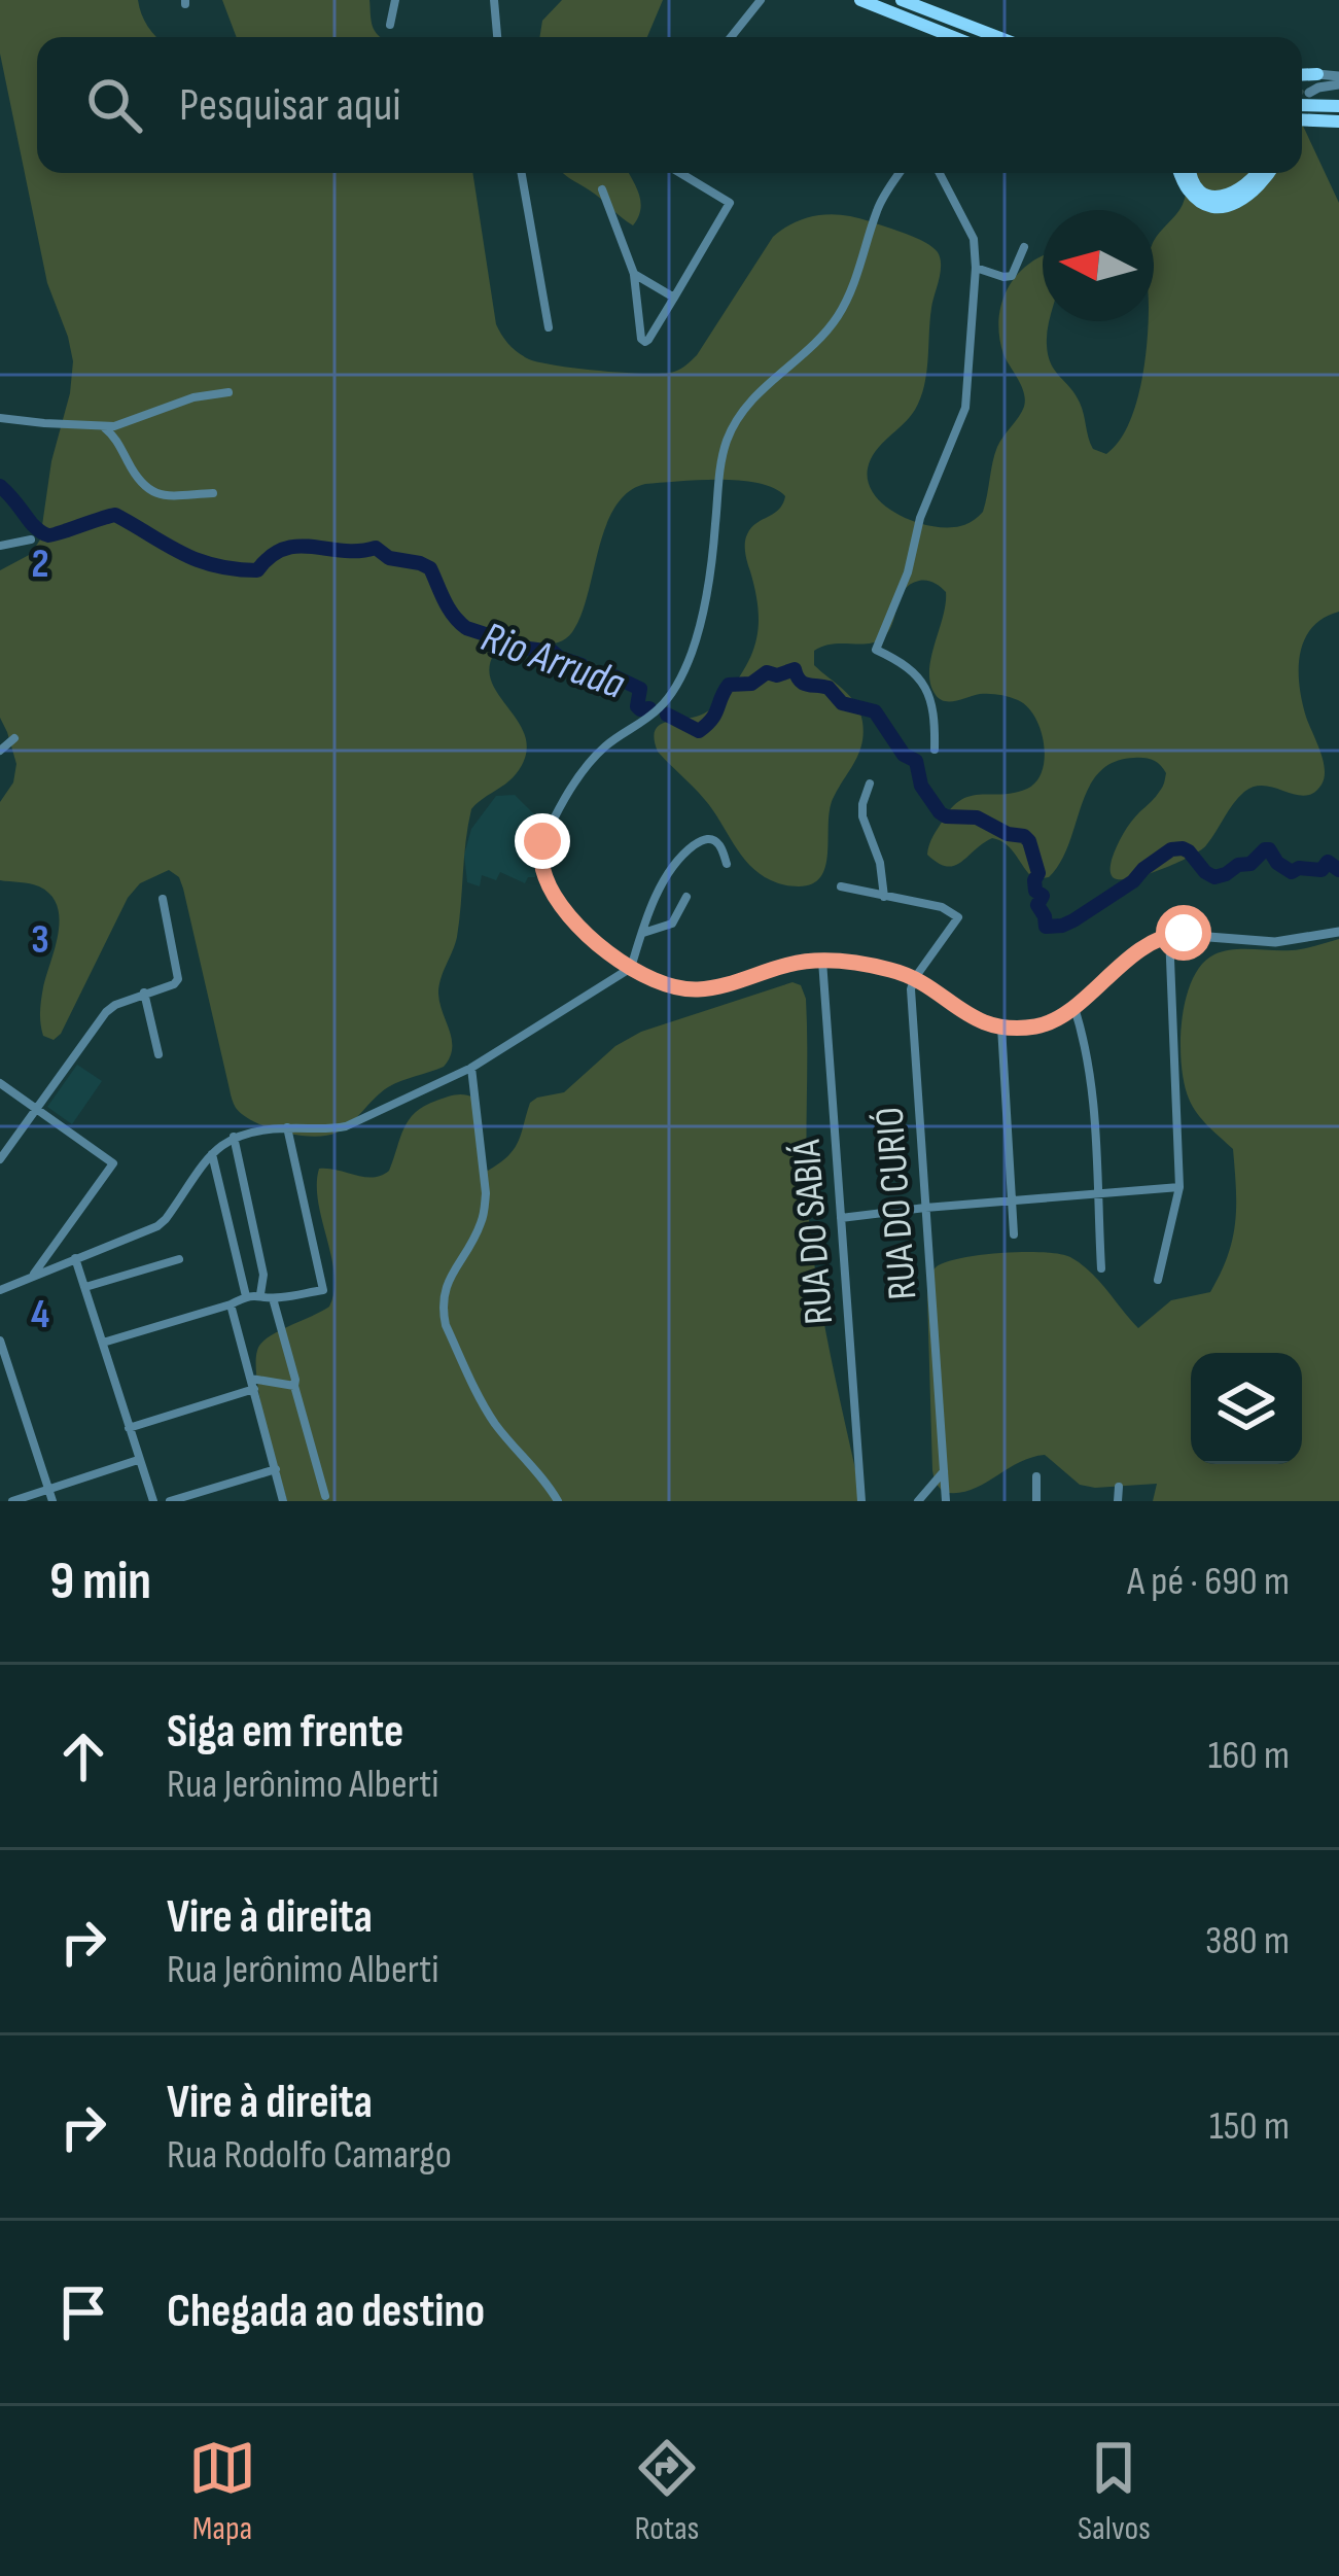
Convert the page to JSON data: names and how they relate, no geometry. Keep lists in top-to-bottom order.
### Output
{
  "streets": {
    "street": ["RUA DO CURIÓ", "RUA DO SABIÁ"]
  },
  "water": ["Rio Arruda"],
  "north": "left",
  "page": {
    "search": "Pesquisar aqui",
    "heading": ["9 min", "A pé · 690 m"],
    "list": [
      ["Siga em frente", "Rua Jerônimo Alberti", "160 m"],
      ["Vire à direita", "Rua Jerônimo Alberti", "380 m"],
      ["Vire à direita", "Rua Rodolfo Camargo", "150 m"],
      "Chegada ao destino"
    ],
    "nav": ["Mapa", "Rotas", "Salvos"]
  },
  "grid": {
    "rows": ["2", "3", "4"]
  }
}
